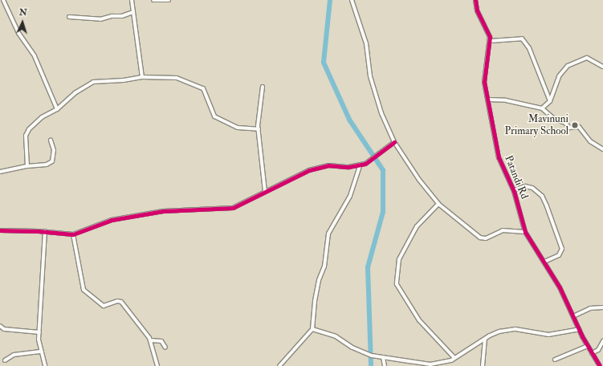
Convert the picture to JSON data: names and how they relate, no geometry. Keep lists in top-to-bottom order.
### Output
{
  "streets": {
    "street": ["Patandi Rd"]
  },
  "places": ["Mavinuni Primary School"],
  "north": "top"
}
